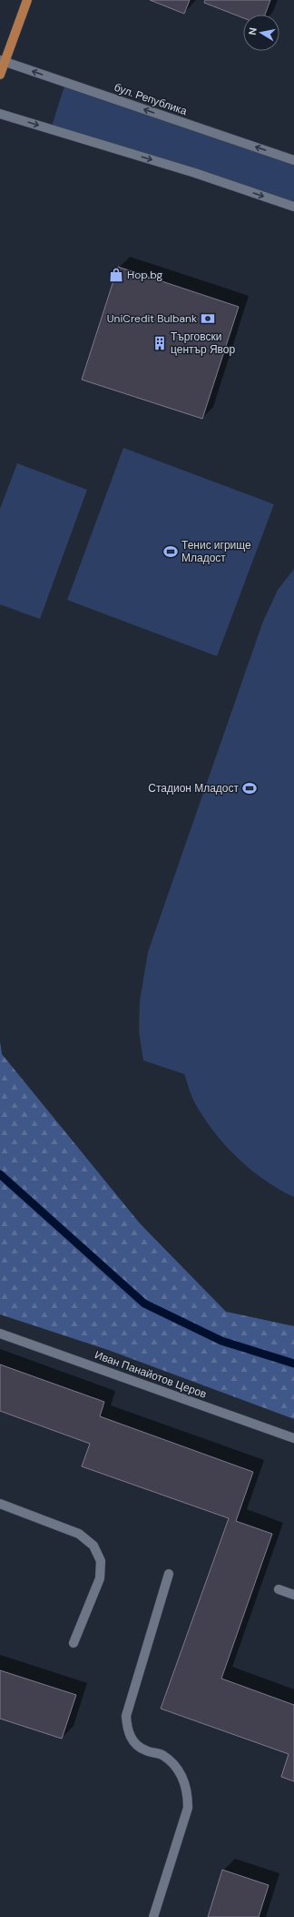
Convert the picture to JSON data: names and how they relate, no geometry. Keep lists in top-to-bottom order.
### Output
{
  "streets": {
    "street": ["бул. Република", "Иван Панайотов Церов"]
  },
  "places": {
    "shop": ["Hop.bg"],
    "bank": ["UniCredit Bulbank"],
    "building": ["Търговски център Явор"],
    "sports": ["Тенис игрище Младост", "Стадион Младост"]
  },
  "north": "left"
}
